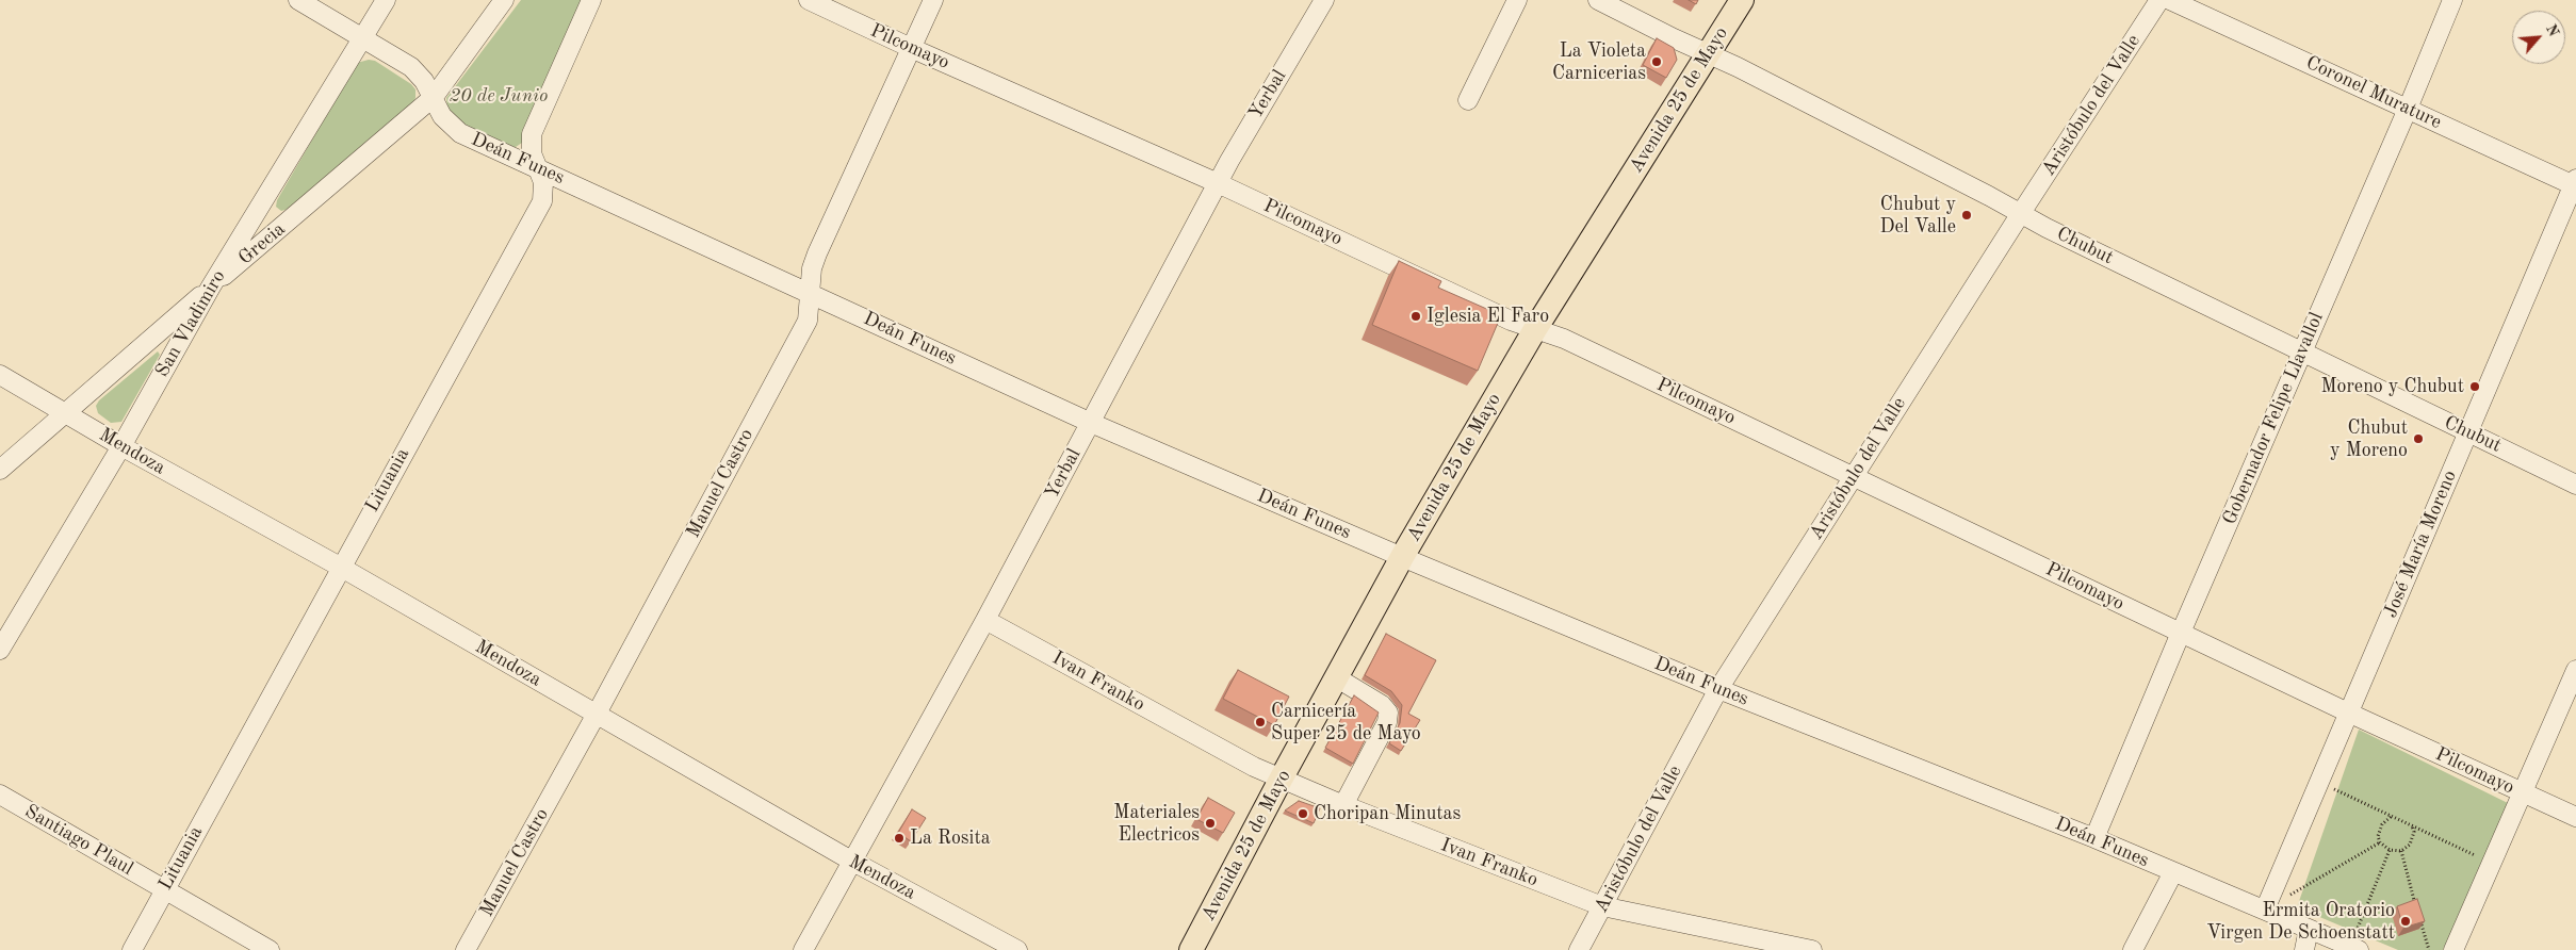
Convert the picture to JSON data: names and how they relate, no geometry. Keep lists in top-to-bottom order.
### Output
{
  "streets": {
    "main road": ["Avenida 25 de Mayo"],
    "street": [
      "Pilcomayo",
      "Coronel Murature",
      "Yerbal",
      "Aristóbulo del Valle",
      "Deán Funes",
      "Grecia",
      "Chubut",
      "San Vladimiro",
      "Gobernador Felipe Llavallol",
      "Mendoza",
      "Lituania",
      "Manuel Castro",
      "José María Moreno",
      "Ivan Franko",
      "Santiago Plaul"
    ]
  },
  "crossings": [
    ["Pilcomayo", "Yerbal"],
    ["Pilcomayo", "Avenida 25 de Mayo"],
    ["Pilcomayo", "Aristóbulo del Valle"],
    ["Pilcomayo", "Gobernador Felipe Llavallol"],
    ["Pilcomayo", "Manuel Castro"],
    ["Pilcomayo", "José María Moreno"],
    ["Coronel Murature", "Gobernador Felipe Llavallol"],
    ["Coronel Murature", "José María Moreno"],
    ["Yerbal", "Deán Funes"],
    ["Yerbal", "Mendoza"],
    ["Yerbal", "Ivan Franko"],
    ["Avenida 25 de Mayo", "Deán Funes"],
    ["Avenida 25 de Mayo", "Chubut"],
    ["Avenida 25 de Mayo", "Ivan Franko"],
    ["Aristóbulo del Valle", "Deán Funes"],
    ["Aristóbulo del Valle", "Chubut"],
    ["Aristóbulo del Valle", "Ivan Franko"],
    ["Deán Funes", "Grecia"],
    ["Deán Funes", "San Vladimiro"],
    ["Deán Funes", "Gobernador Felipe Llavallol"],
    ["Deán Funes", "Lituania"],
    ["Deán Funes", "Manuel Castro"],
    ["Deán Funes", "José María Moreno"],
    ["Grecia", "San Vladimiro"],
    ["Grecia", "Mendoza"],
    ["Chubut", "Gobernador Felipe Llavallol"],
    ["Chubut", "José María Moreno"],
    ["San Vladimiro", "Mendoza"],
    ["Mendoza", "Lituania"],
    ["Mendoza", "Manuel Castro"],
    ["Lituania", "Santiago Plaul"]
  ],
  "parks": ["20 de Junio"],
  "places": [
    "La Violeta Carnicerias",
    "Chubut y Del Valle",
    "Iglesia El Faro",
    "Moreno y Chubut",
    "Chubut y Moreno",
    "Carnicería Super 25 de Mayo",
    "Choripan Minutas",
    "Materiales Electricos",
    "La Rosita",
    "Ermita Oratorio Virgen De Schoenstatt"
  ],
  "north": "top right"
}
